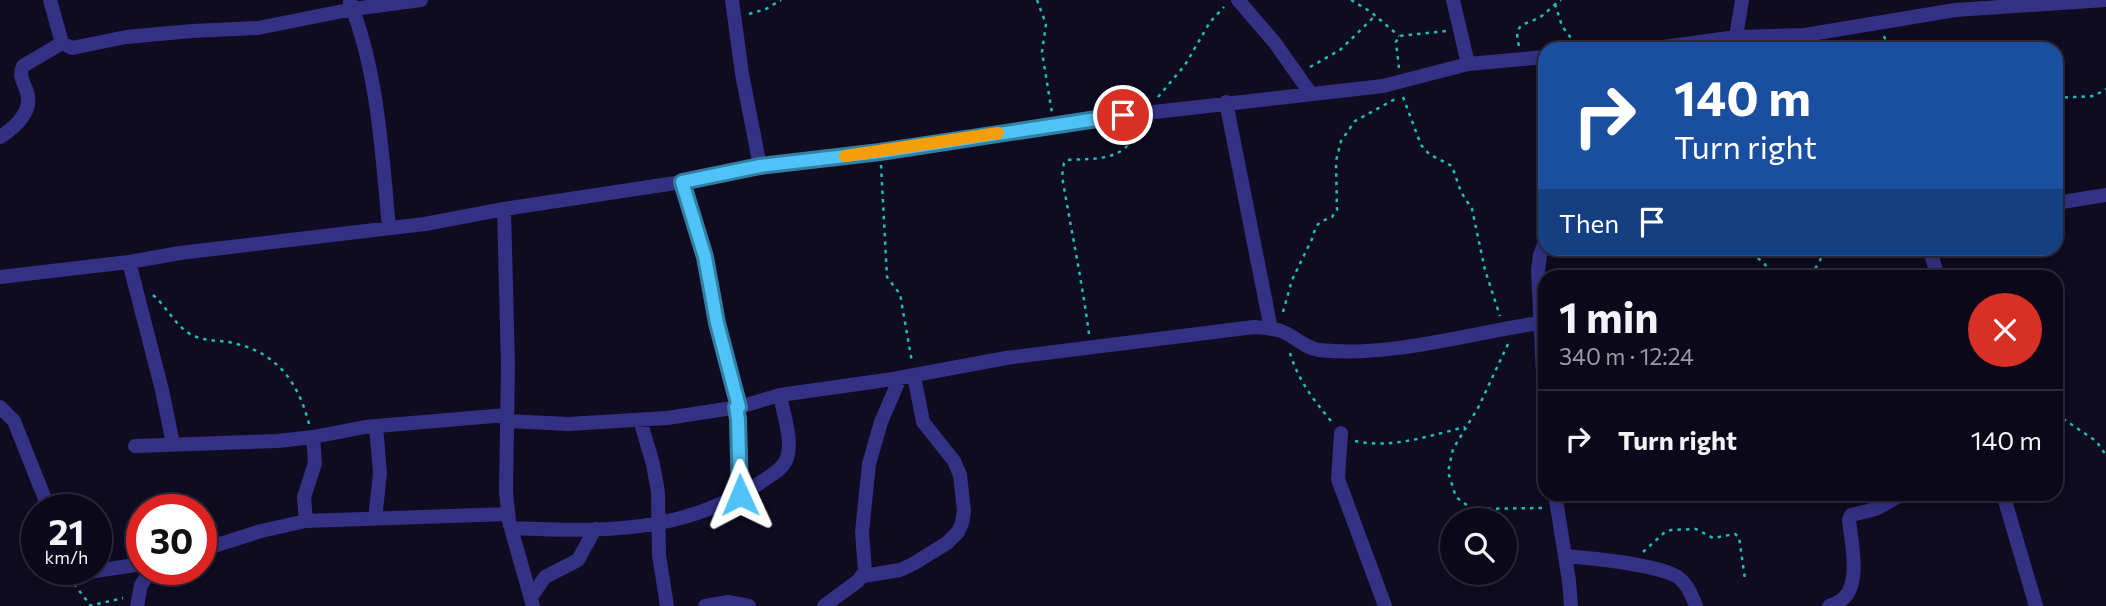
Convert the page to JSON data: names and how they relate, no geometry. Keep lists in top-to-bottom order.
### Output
{
  "page": {
    "turn": ["140 m", "Turn right"],
    "then": "Then",
    "heading": ["1 min", "340 m · 12:24"],
    "list": [
      {
        "name": "Turn right",
        "value": "140 m"
      }
    ],
    "speed": "21 km/h",
    "limit": "30"
  }
}
